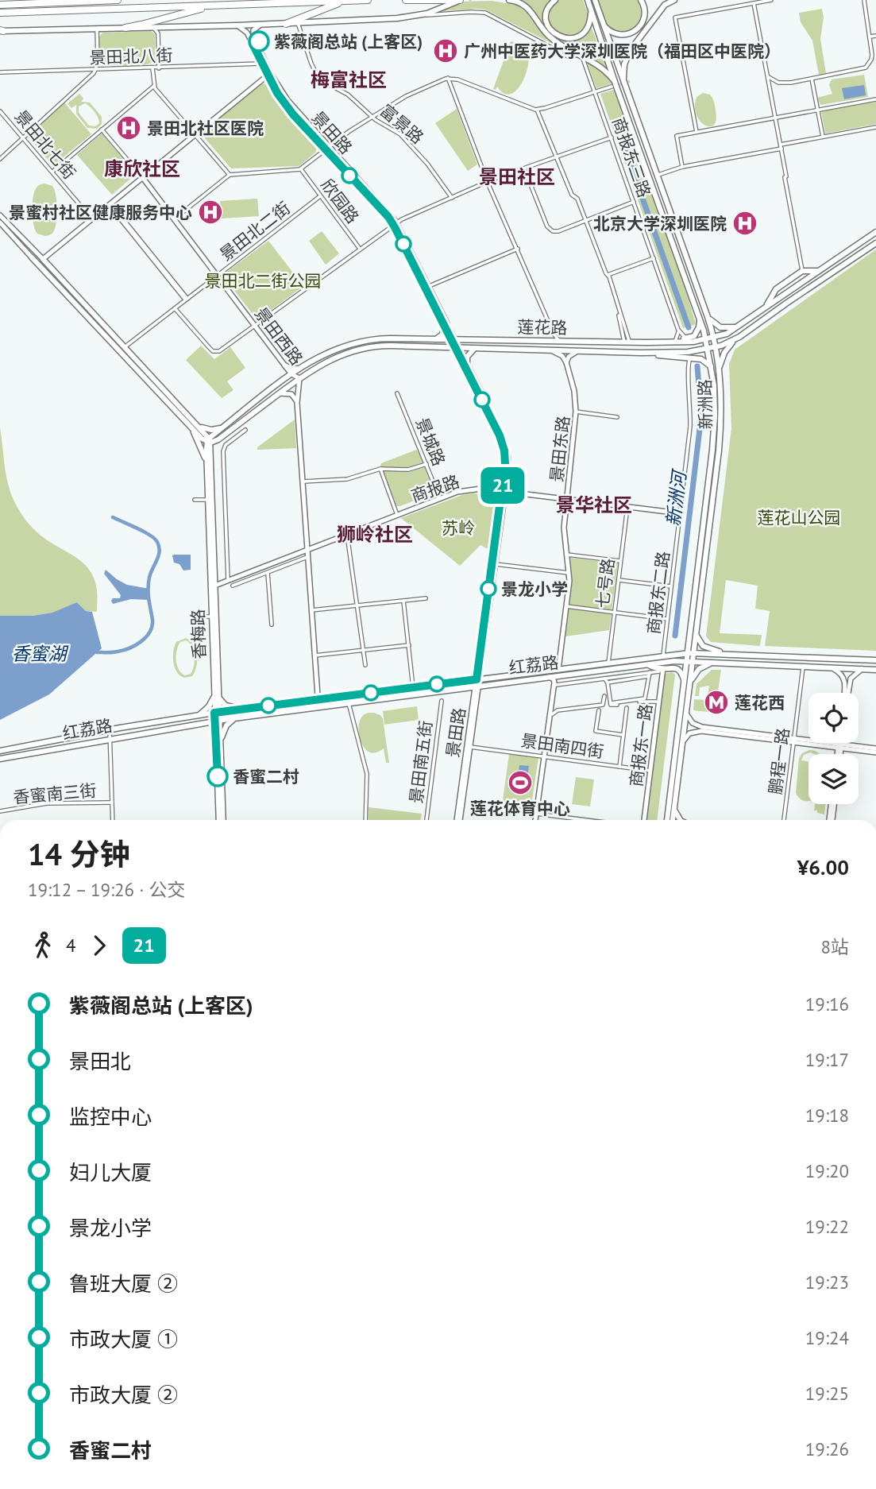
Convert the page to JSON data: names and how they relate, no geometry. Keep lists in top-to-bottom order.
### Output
{
  "streets": {
    "main road": [
      "莲花路",
      "新洲路",
      "香梅路",
      "红荔路"
    ],
    "street": [
      "景田北八街",
      "富景路",
      "景田路",
      "景田北七街",
      "商报东三路",
      "欣园路",
      "景田北二街",
      "景田西路",
      "景城路",
      "景田东路",
      "商报路",
      "七号路",
      "商报东二路",
      "商报东一路",
      "景田南四街",
      "鹏程一路",
      "景田南五街",
      "香蜜南三街"
    ]
  },
  "crossings": [
    ["景田北八街", "景田路"],
    ["景田路", "莲花路"],
    ["景田路", "商报路"],
    ["景田路", "红荔路"],
    ["景田路", "景田南四街"],
    ["欣园路", "景田北二街"],
    ["景田北二街", "景田西路"],
    ["莲花路", "景田西路"],
    ["莲花路", "新洲路"],
    ["莲花路", "香梅路"],
    ["景田西路", "商报路"],
    ["景田西路", "红荔路"],
    ["新洲路", "红荔路"],
    ["景城路", "商报路"],
    ["景田东路", "商报路"],
    ["景田东路", "红荔路"],
    ["商报路", "七号路"],
    ["商报路", "商报东二路"],
    ["商报路", "香梅路"],
    ["七号路", "红荔路"],
    ["商报东二路", "红荔路"],
    ["香梅路", "红荔路"],
    ["红荔路", "鹏程一路"],
    ["商报东一路", "景田南四街"]
  ],
  "districts": [
    "梅富社区",
    "康欣社区",
    "景田社区",
    "景华社区",
    "狮岭社区"
  ],
  "water": ["新洲河", "香蜜湖"],
  "parks": ["景田北二街公园", "莲花山公园", "苏岭"],
  "places": {
    "other": ["紫薇阁总站 (上客区)", "景龙小学", "香蜜二村"],
    "hospital": [
      "广州中医药大学深圳医院（福田区中医院）",
      "景田北社区医院",
      "景蜜村社区健康服务中心",
      "北京大学深圳医院"
    ],
    "metro station": ["莲花西"],
    "sports": ["莲花体育中心"]
  },
  "lines": ["bus line 21"],
  "page": {
    "on_map": "21",
    "heading": ["14 分钟", "19:12 – 19:26 · 公交", "¥6.00"],
    "legs": ["4", "21", "8站"],
    "list": [
      {
        "name": "紫薇阁总站 (上客区)",
        "value": "19:16"
      },
      {
        "name": "景田北",
        "value": "19:17"
      },
      {
        "name": "监控中心",
        "value": "19:18"
      },
      {
        "name": "妇儿大厦",
        "value": "19:20"
      },
      {
        "name": "景龙小学",
        "value": "19:22"
      },
      {
        "name": "鲁班大厦 ②",
        "value": "19:23"
      },
      {
        "name": "市政大厦 ①",
        "value": "19:24"
      },
      {
        "name": "市政大厦 ②",
        "value": "19:25"
      },
      {
        "name": "香蜜二村",
        "value": "19:26"
      }
    ]
  }
}
